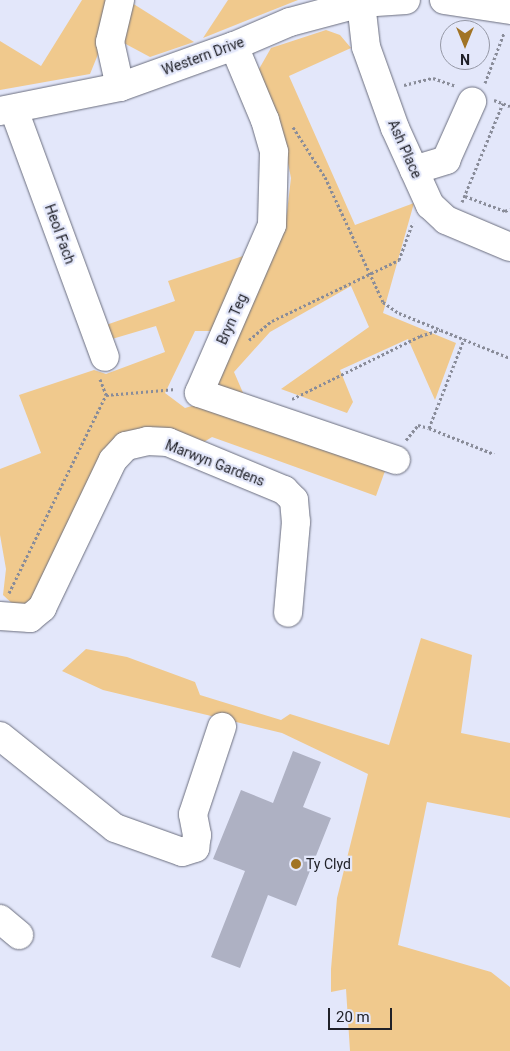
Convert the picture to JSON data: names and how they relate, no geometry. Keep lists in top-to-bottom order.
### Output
{
  "streets": {
    "street": [
      "Western Drive",
      "Ash Place",
      "Heol Fach",
      "Bryn Teg",
      "Marwyn Gardens"
    ]
  },
  "crossings": [
    ["Western Drive", "Ash Place"],
    ["Western Drive", "Heol Fach"],
    ["Western Drive", "Bryn Teg"]
  ],
  "places": ["Ty Clyd"],
  "scale_bar": "20 m",
  "north": "bottom"
}
